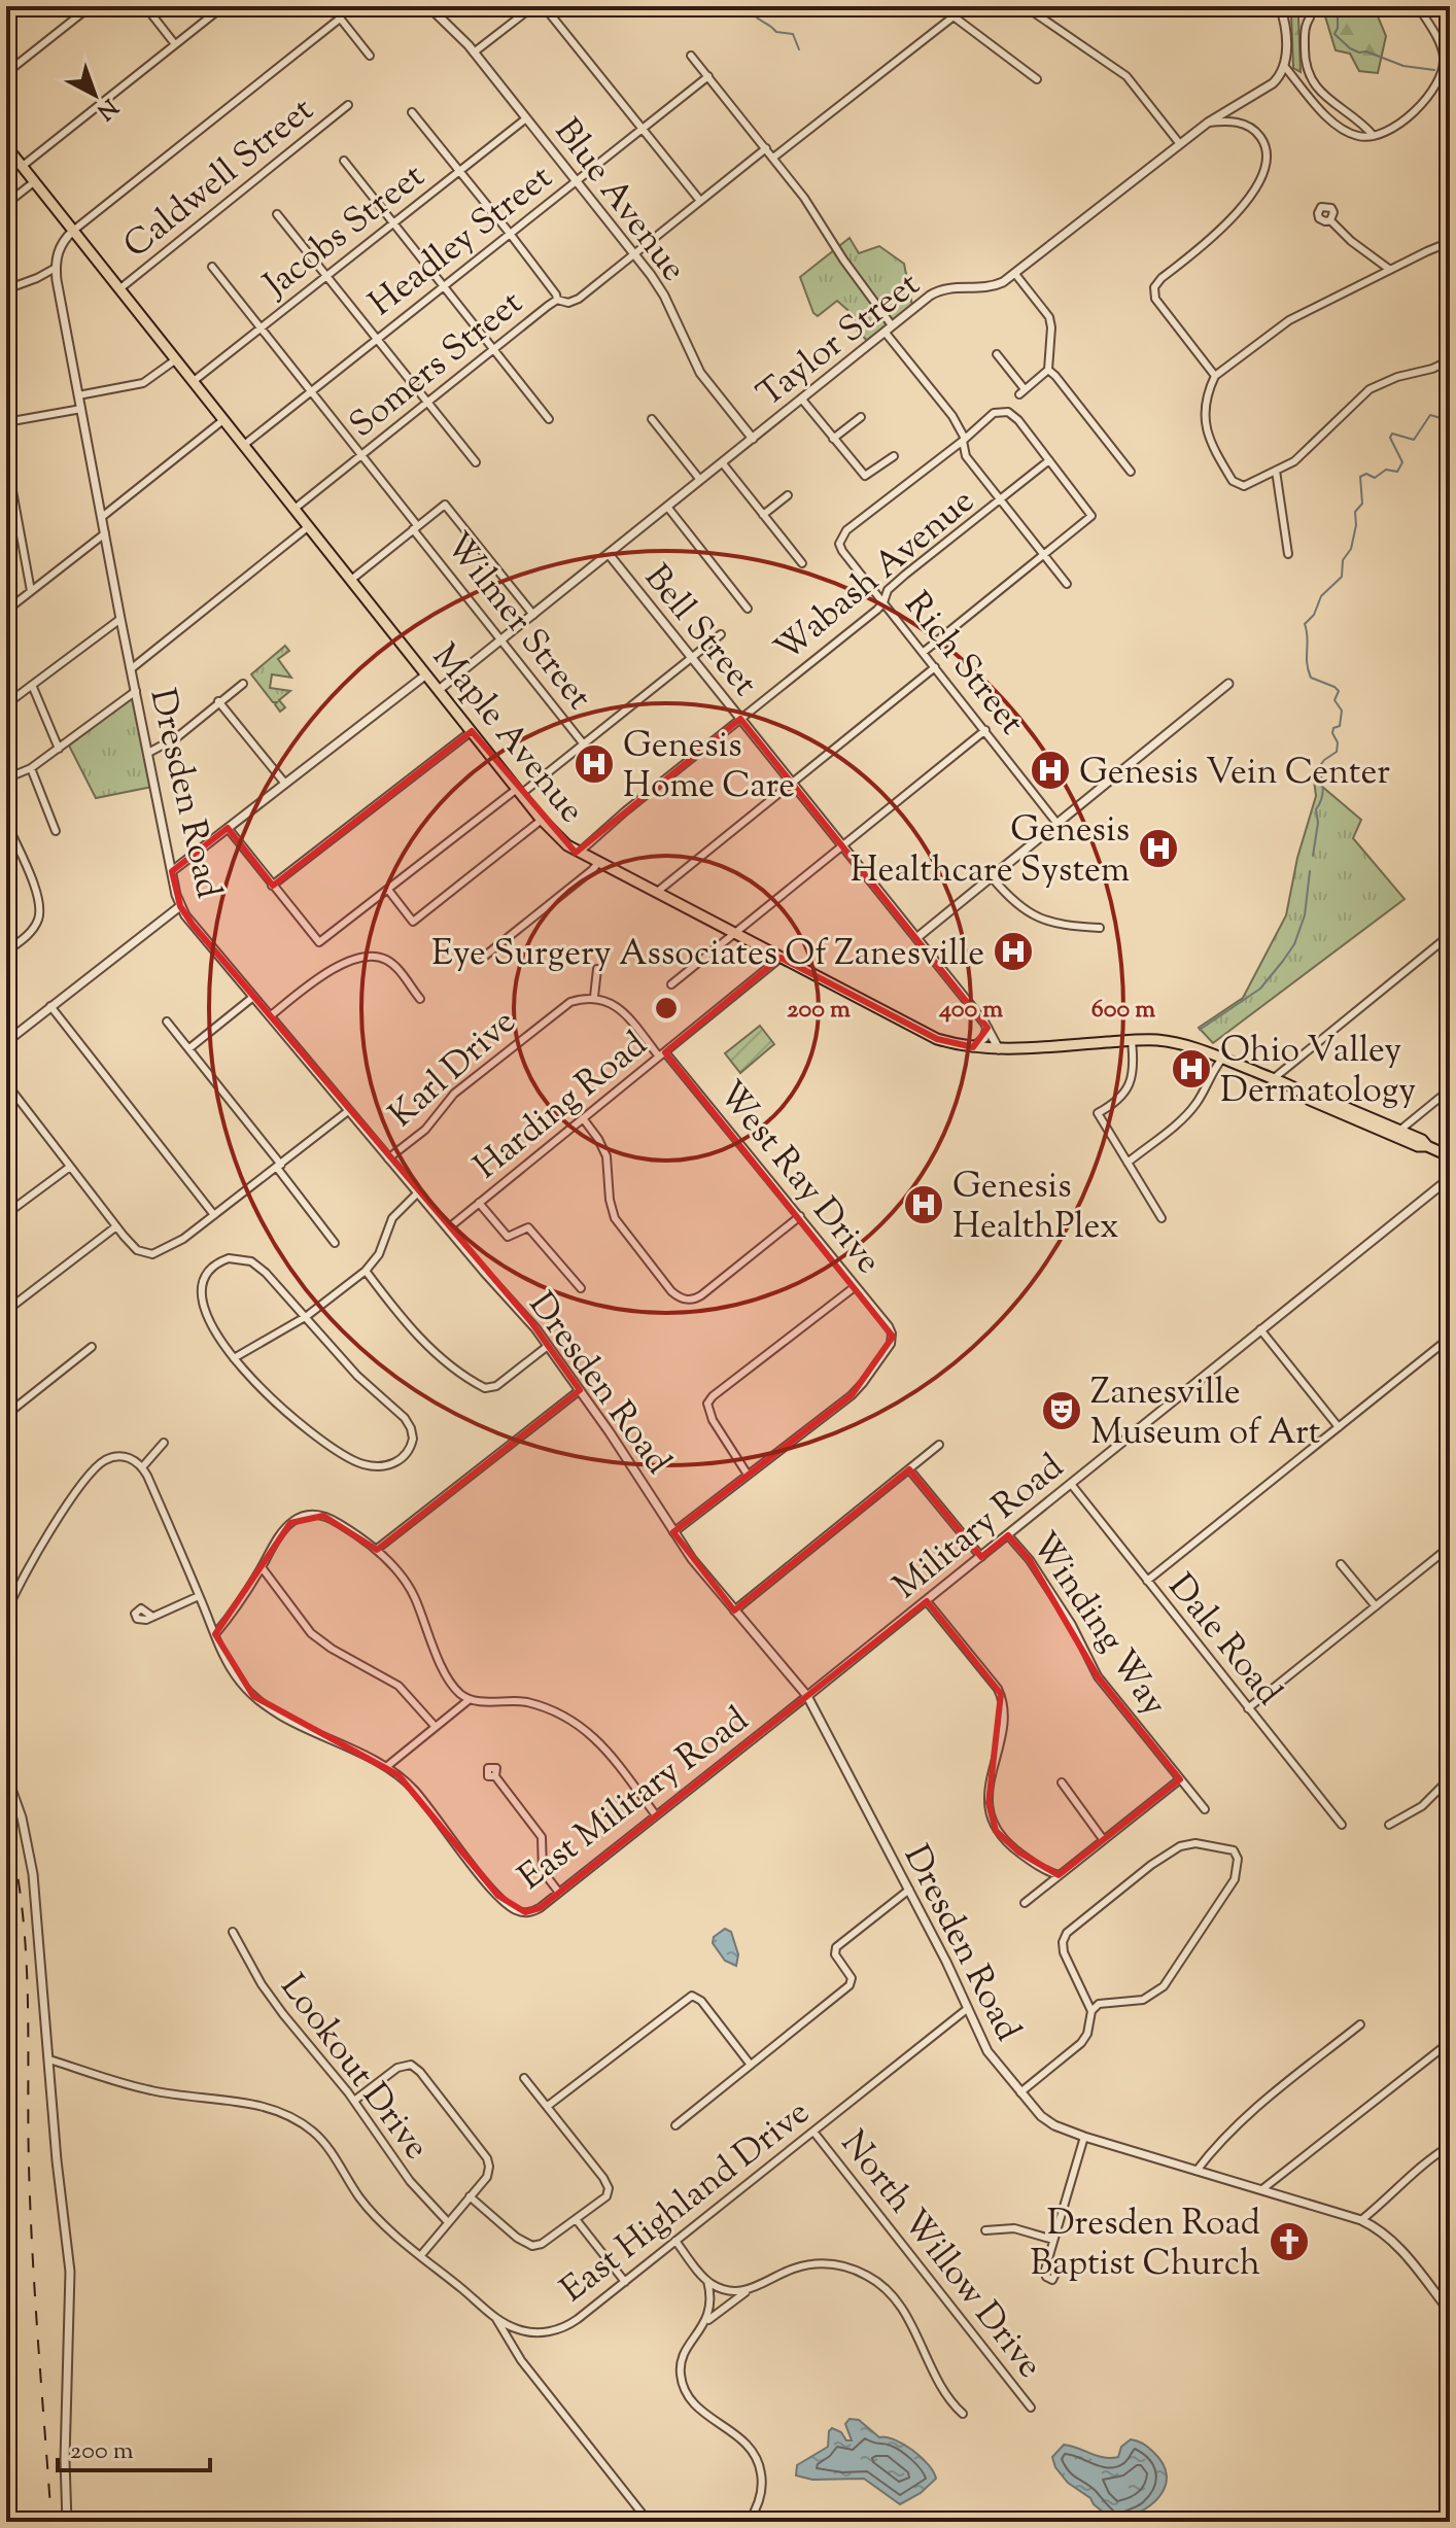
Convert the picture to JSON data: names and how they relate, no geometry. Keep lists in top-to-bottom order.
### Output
{
  "streets": {
    "main road": ["Maple Avenue"],
    "street": [
      "Caldwell Street",
      "Blue Avenue",
      "Jacobs Street",
      "Headley Street",
      "Taylor Street",
      "Somers Street",
      "Wabash Avenue",
      "Wilmer Street",
      "Bell Street",
      "Rich Street",
      "Dresden Road",
      "Karl Drive",
      "Harding Road",
      "West Ray Drive",
      "Military Road",
      "Winding Way",
      "Dale Road",
      "East Military Road",
      "Lookout Drive",
      "East Highland Drive",
      "North Willow Drive"
    ]
  },
  "crossings": [
    ["Caldwell Street", "Maple Avenue"],
    ["Blue Avenue", "Jacobs Street"],
    ["Blue Avenue", "Headley Street"],
    ["Blue Avenue", "Taylor Street"],
    ["Blue Avenue", "Somers Street"],
    ["Jacobs Street", "Wilmer Street"],
    ["Jacobs Street", "Maple Avenue"],
    ["Headley Street", "Wilmer Street"],
    ["Headley Street", "Maple Avenue"],
    ["Taylor Street", "Wilmer Street"],
    ["Taylor Street", "Bell Street"],
    ["Taylor Street", "Maple Avenue"],
    ["Somers Street", "Wilmer Street"],
    ["Somers Street", "Maple Avenue"],
    ["Wabash Avenue", "Bell Street"],
    ["Wabash Avenue", "Rich Street"],
    ["Wabash Avenue", "Maple Avenue"],
    ["Bell Street", "Maple Avenue"],
    ["Maple Avenue", "Harding Road"],
    ["Dresden Road", "Karl Drive"],
    ["Dresden Road", "Harding Road"],
    ["Dresden Road", "Military Road"],
    ["Dresden Road", "East Military Road"],
    ["Dresden Road", "East Highland Drive"],
    ["Harding Road", "West Ray Drive"],
    ["Military Road", "Winding Way"],
    ["Military Road", "Dale Road"],
    ["Military Road", "East Military Road"],
    ["East Highland Drive", "North Willow Drive"]
  ],
  "places": {
    "hospital": [
      "Genesis Home Care",
      "Genesis Vein Center",
      "Genesis Healthcare System",
      "Eye Surgery Associates Of Zanesville",
      "Ohio Valley Dermatology",
      "Genesis HealthPlex"
    ],
    "theatre": ["Zanesville Museum of Art"],
    "church": ["Dresden Road Baptist Church"]
  },
  "scale_bar": "200 m",
  "north": "bottom right",
  "rings": ["200 m", "400 m", "600 m"]
}
